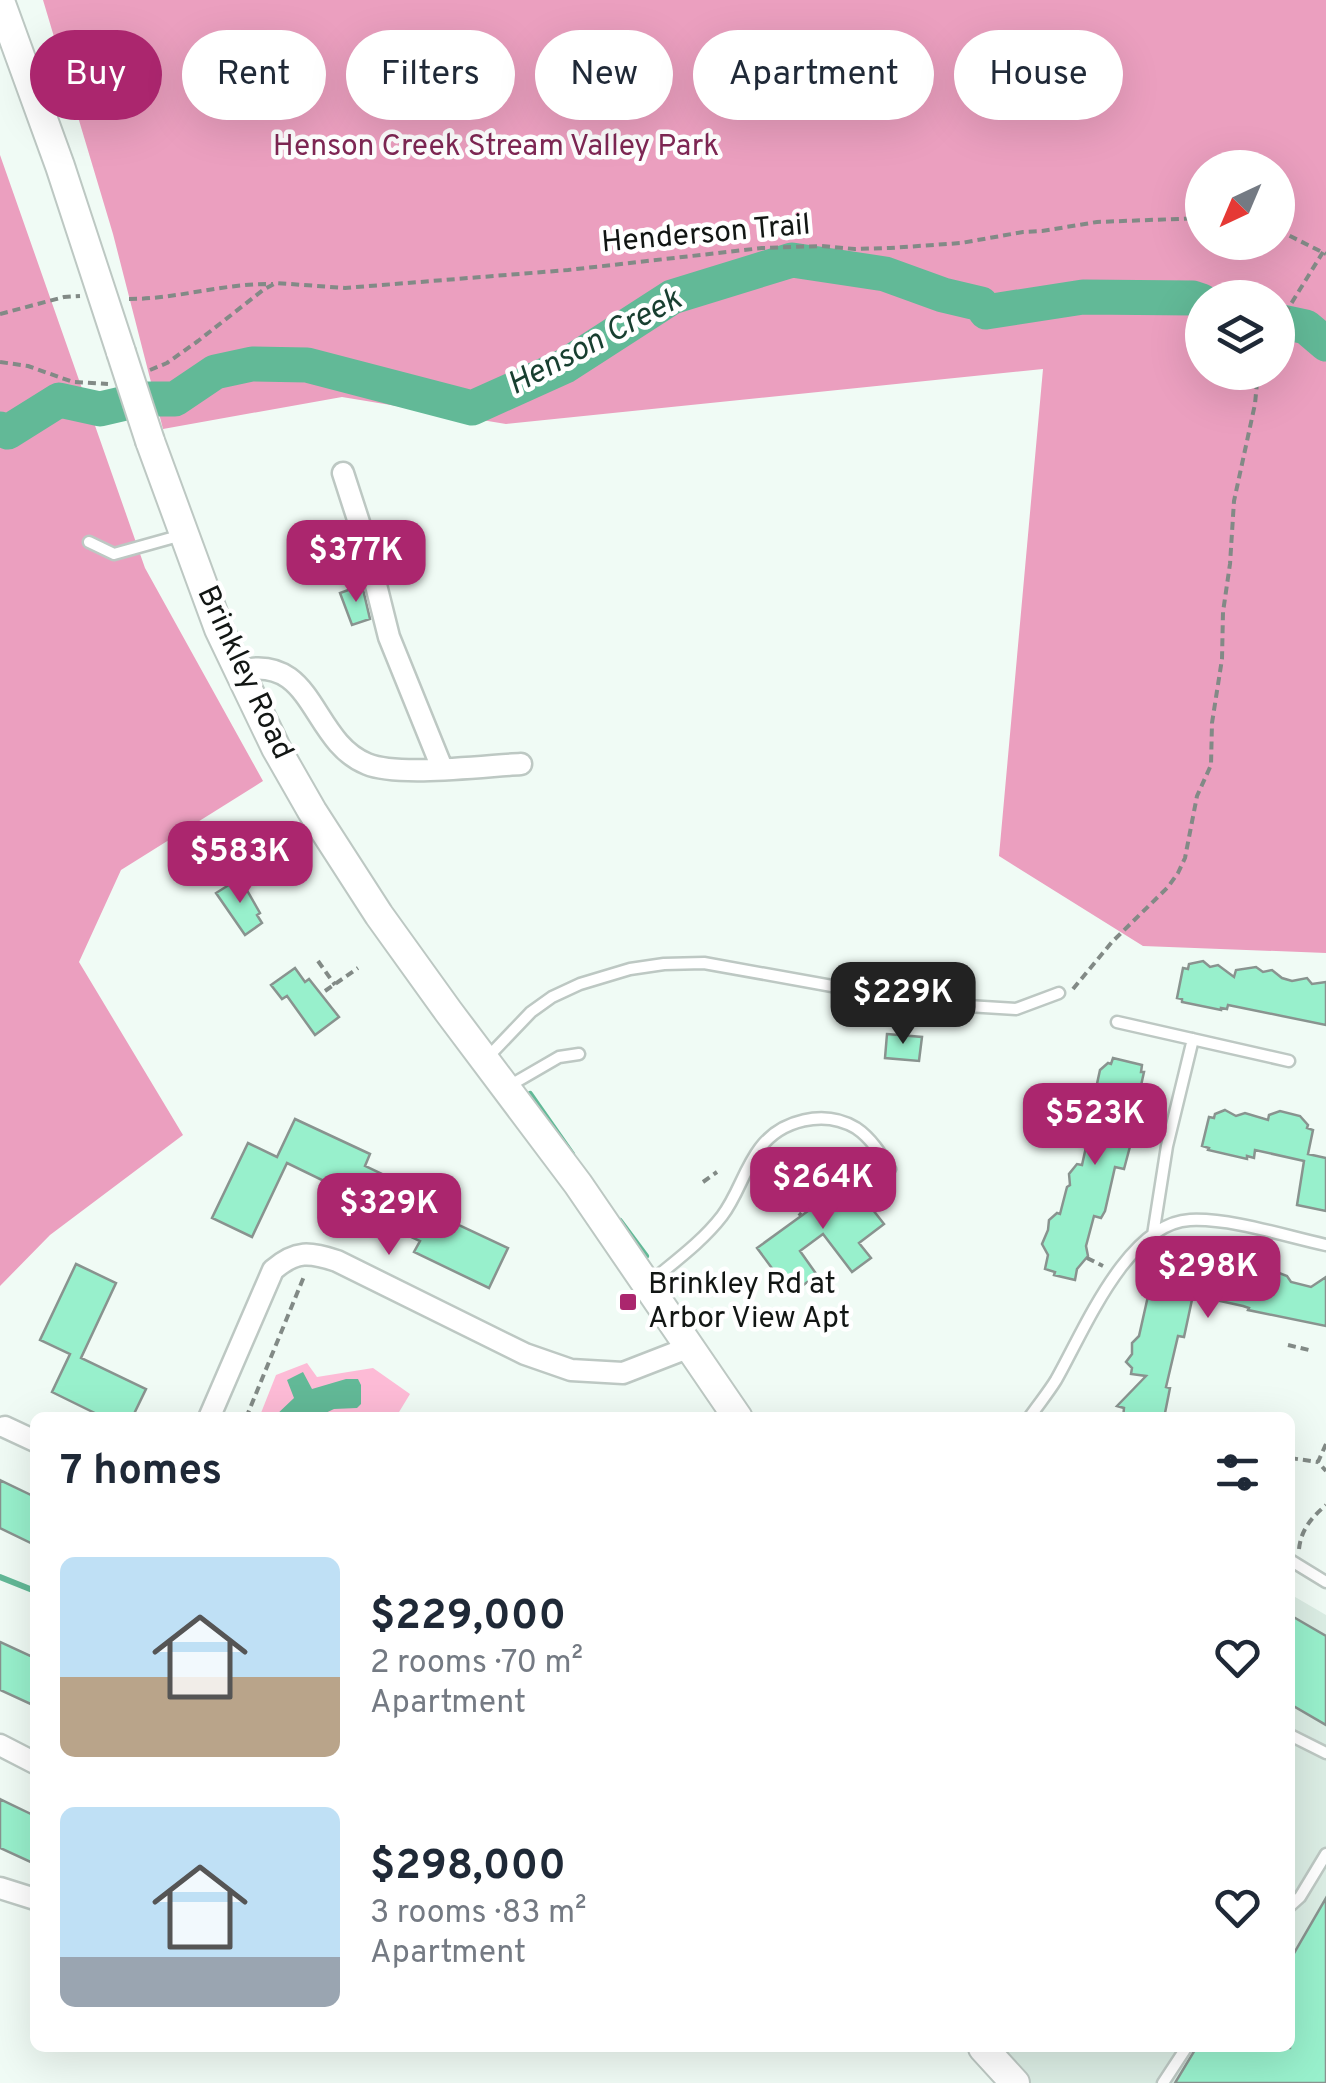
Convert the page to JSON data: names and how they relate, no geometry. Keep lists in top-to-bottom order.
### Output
{
  "streets": {
    "main road": ["Brinkley Road"],
    "path": ["Henderson Trail"]
  },
  "crossings": [
    ["Henderson Trail", "Brinkley Road"]
  ],
  "water": ["Henson Creek"],
  "parks": ["Henson Creek Stream Valley Park"],
  "places": {
    "transit": ["Brinkley Rd at Arbor View Apt"]
  },
  "north": "bottom left",
  "page": {
    "chip": [
      "Buy",
      "Rent",
      "Filters",
      "New",
      "Apartment",
      "House"
    ],
    "price": [
      "$377K",
      "$583K",
      "$229K",
      "$523K",
      "$264K",
      "$329K",
      "$298K"
    ],
    "heading": "7 homes",
    "list": [
      {
        "name": "$229,000",
        "note": "2 rooms · 70 m² · Apartment"
      },
      {
        "name": "$298,000",
        "note": "3 rooms · 83 m² · Apartment"
      }
    ]
  }
}
